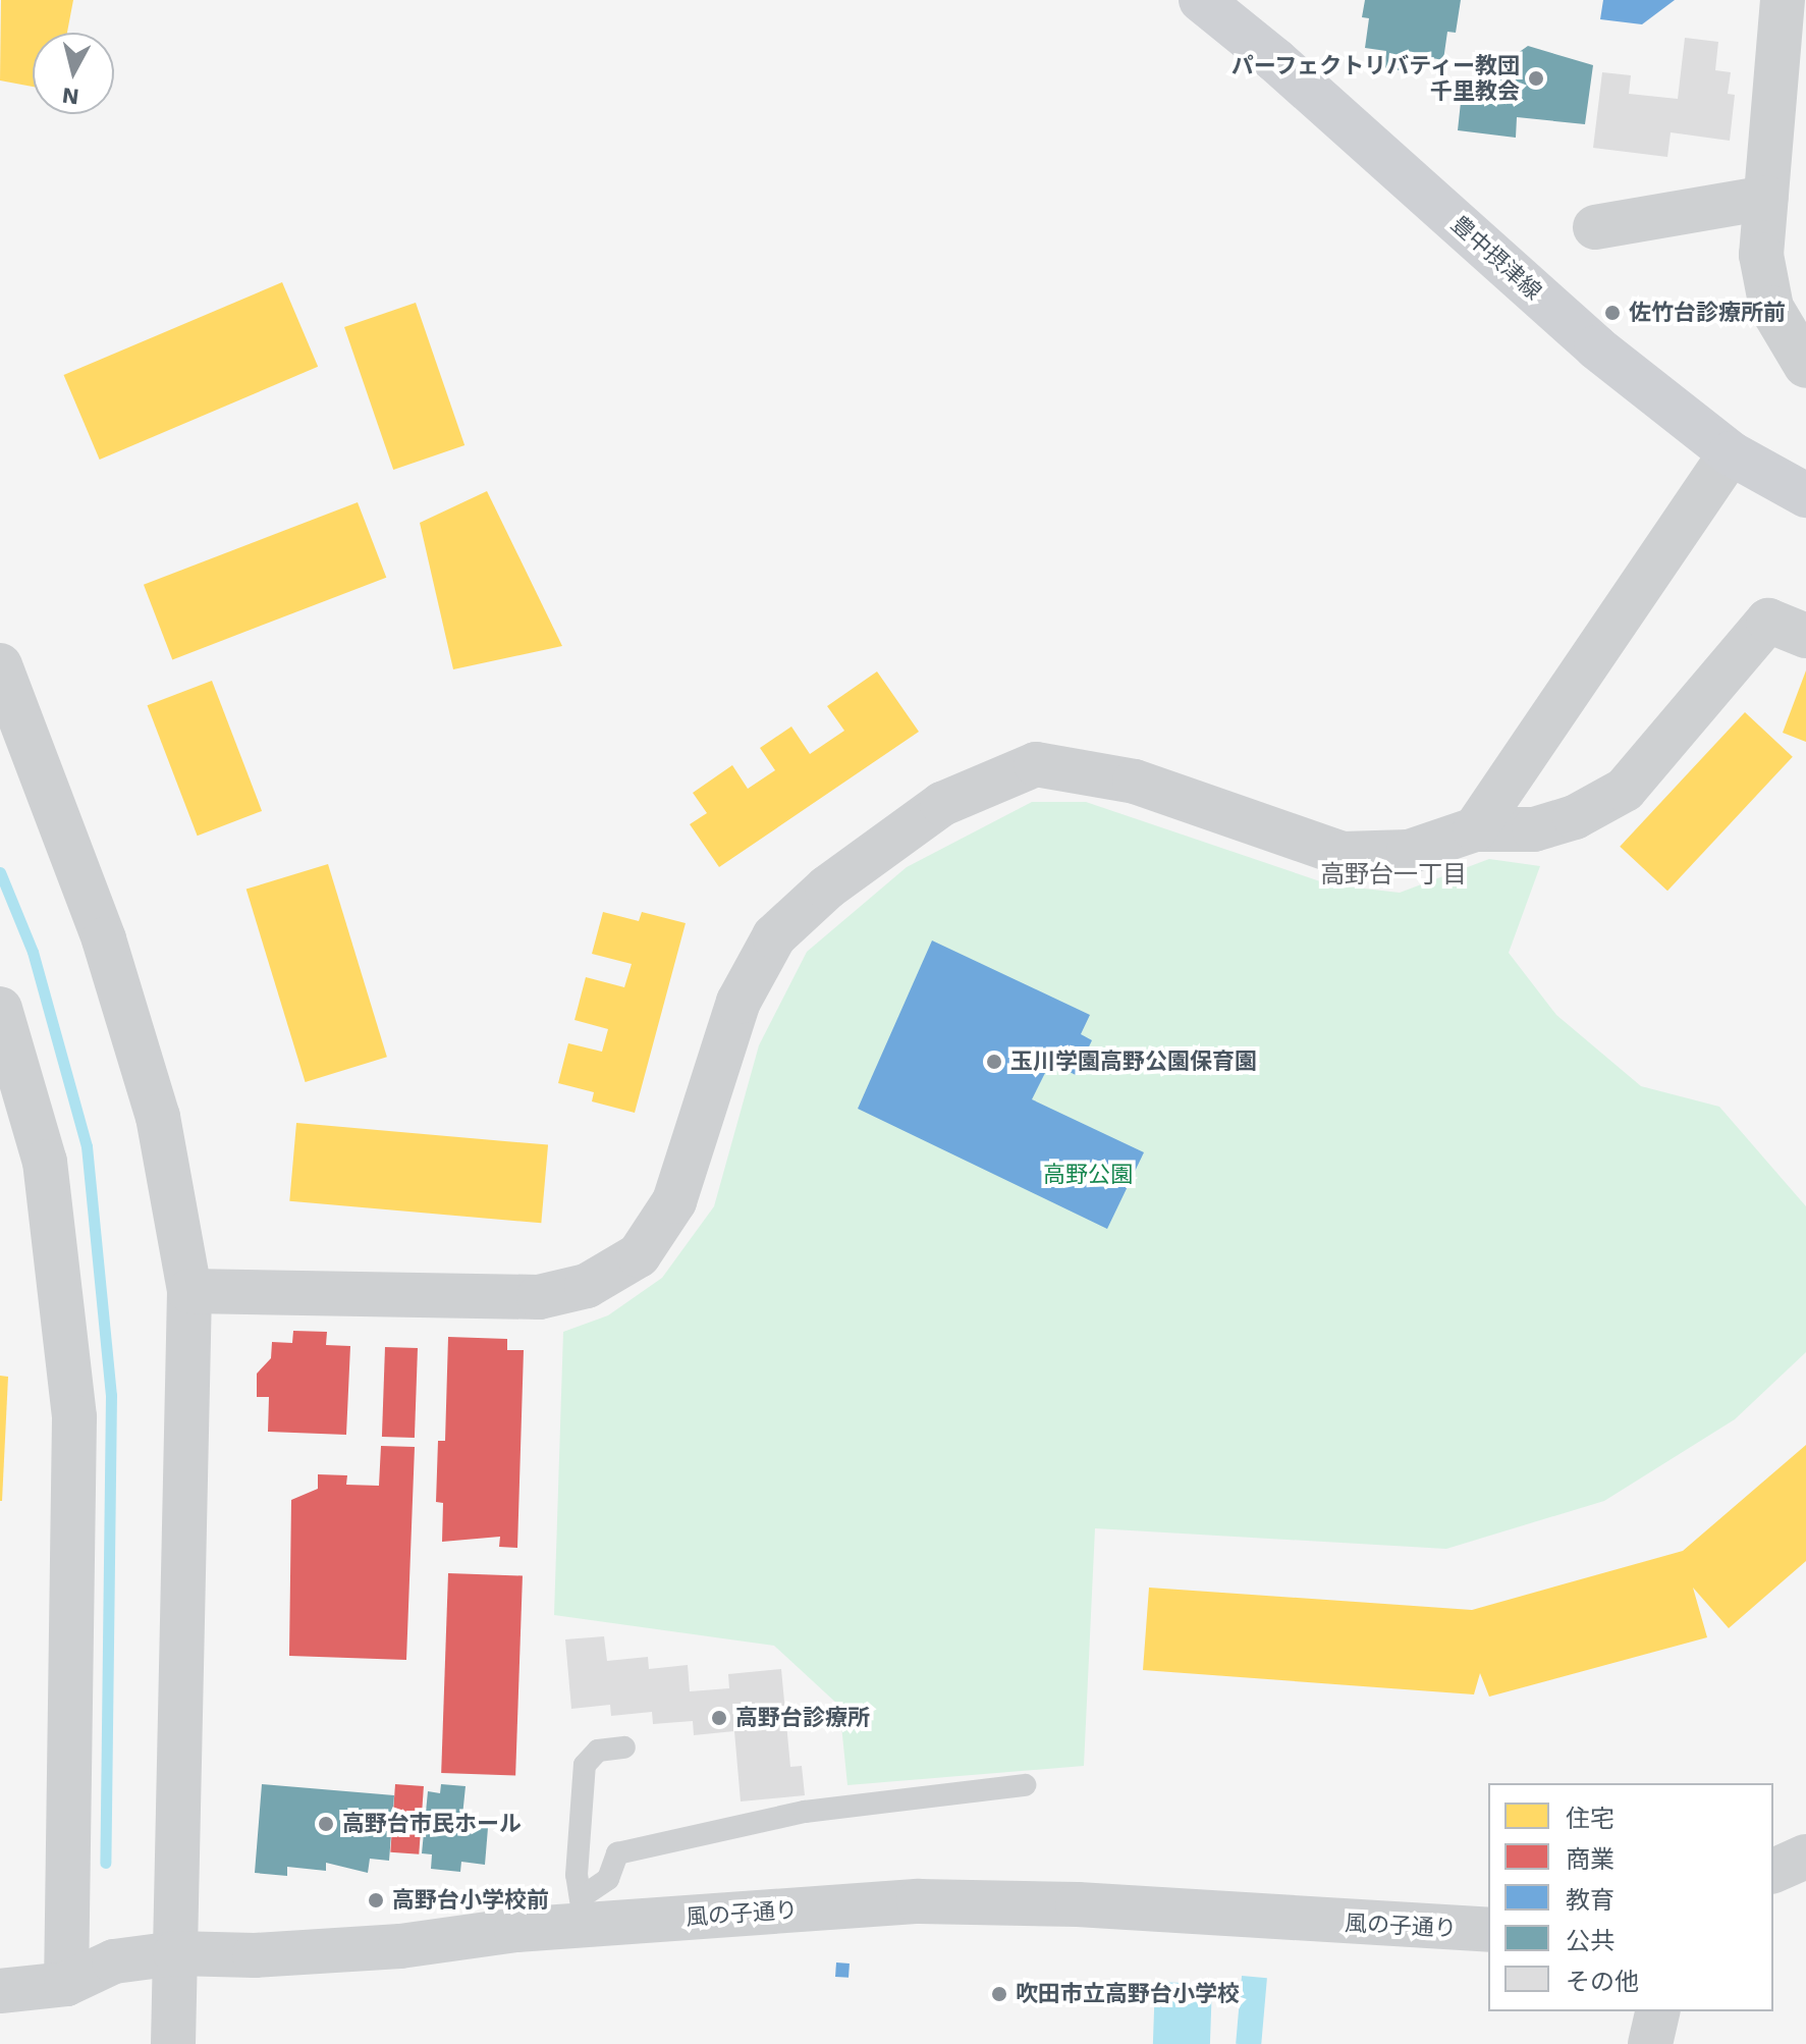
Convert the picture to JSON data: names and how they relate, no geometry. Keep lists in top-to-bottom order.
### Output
{
  "streets": {
    "main road": ["豊中摂津線"],
    "street": ["風の子通り"]
  },
  "districts": ["高野台一丁目"],
  "parks": ["高野公園"],
  "places": [
    "パーフェクトリバティー教団 千里教会",
    "佐竹台診療所前",
    "玉川学園高野公園保育園",
    "高野台診療所",
    "高野台市民ホール",
    "高野台小学校前",
    "吹田市立高野台小学校"
  ],
  "legend": [
    "住宅",
    "商業",
    "教育",
    "公共",
    "その他"
  ],
  "north": "bottom"
}
